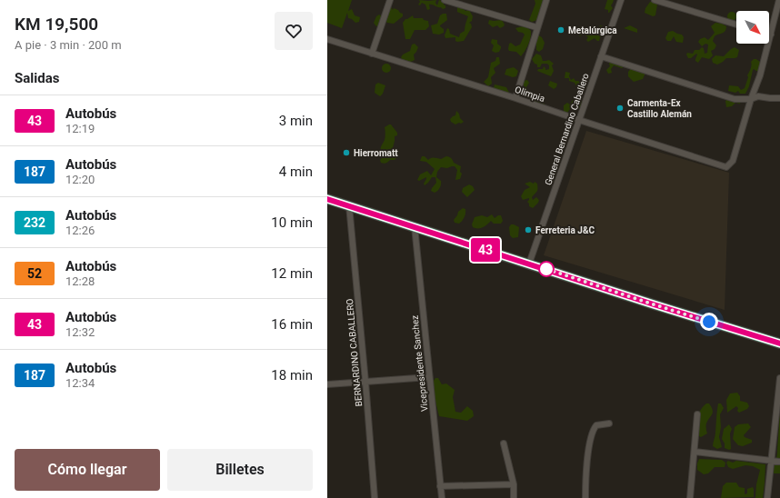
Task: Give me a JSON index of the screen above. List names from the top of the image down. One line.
{"streets":{"street":["Olimpia","General Bernardino Caballero","BERNARDINO CABALLERO","Vicepresidente Sanchez"]},"crossings":[["Olimpia","General Bernardino Caballero"]],"places":["Metalúrgica","Carmenta-Ex Castillo Alemán","Hierromatt","Ferreteria J&C"],"lines":["bus line 43"],"north":"bottom right","page":{"heading":[["KM 19,500","A pie · 3 min · 200 m"],"Salidas"],"on_map":"43","list":[{"mark":"43","name":"Autobús","note":"12:19","value":"3 min"},{"mark":"187","name":"Autobús","note":"12:20","value":"4 min"},{"mark":"232","name":"Autobús","note":"12:26","value":"10 min"},{"mark":"52","name":"Autobús","note":"12:28","value":"12 min"},{"mark":"43","name":"Autobús","note":"12:32","value":"16 min"},{"mark":"187","name":"Autobús","note":"12:34","value":"18 min"}],"buttons":["Cómo llegar","Billetes"]}}
